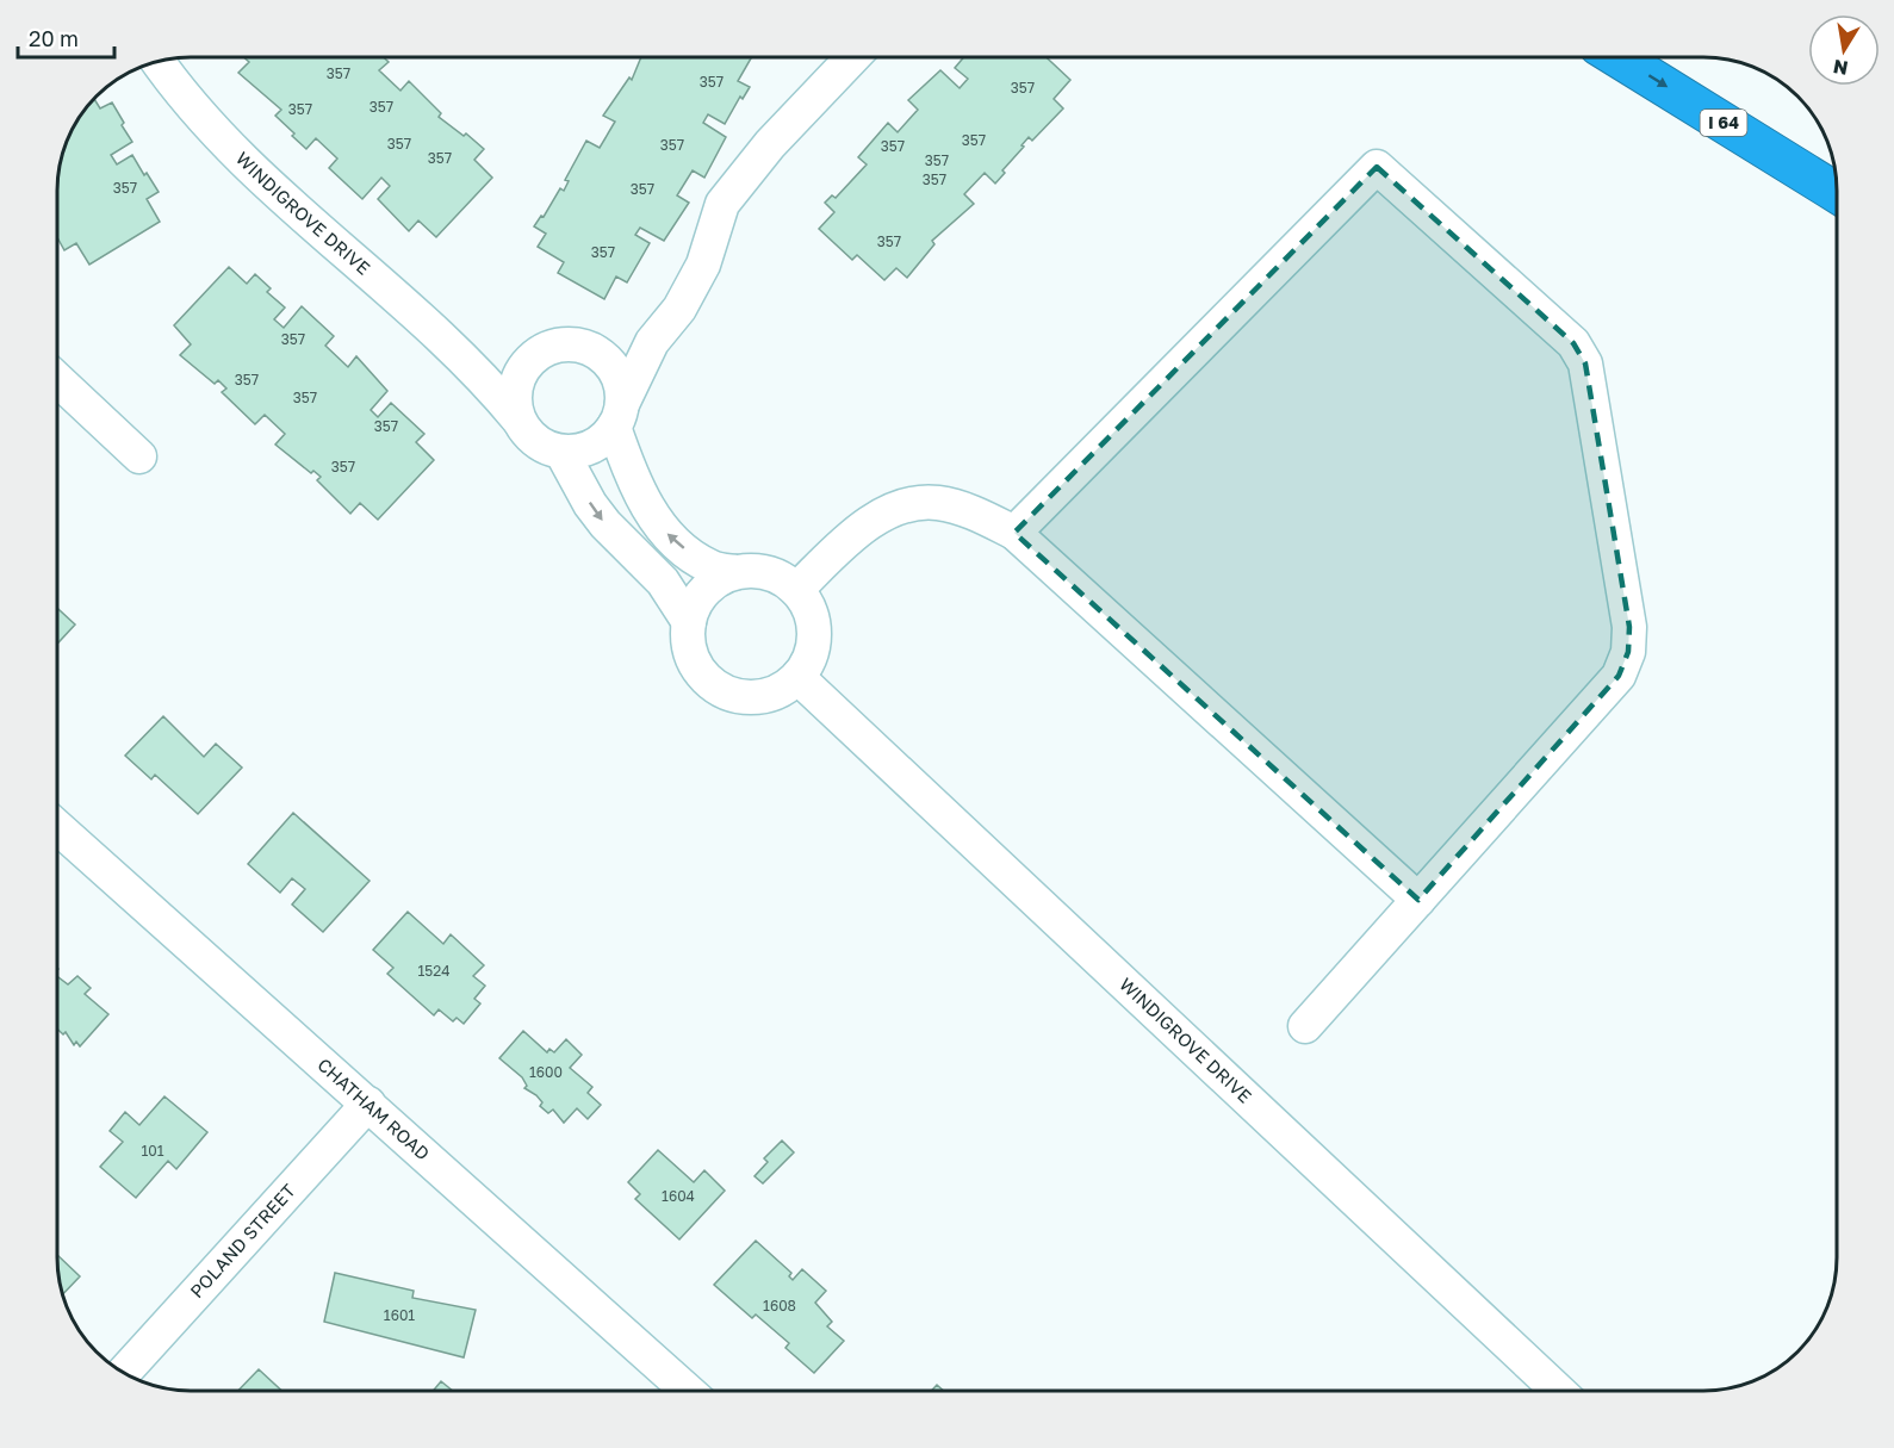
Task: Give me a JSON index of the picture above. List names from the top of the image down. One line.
{"streets":{"highway":["I 64"],"street":["WINDIGROVE DRIVE","CHATHAM ROAD","POLAND STREET"]},"crossings":[["CHATHAM ROAD","POLAND STREET"]],"house_numbers":["357","357","357","357","357","357","357","357","357","357","357","357","357","357","357","357","357","357","357","357","357","1524","1600","101","1604","1608","1601"],"scale_bar":"20 m","north":"bottom"}
